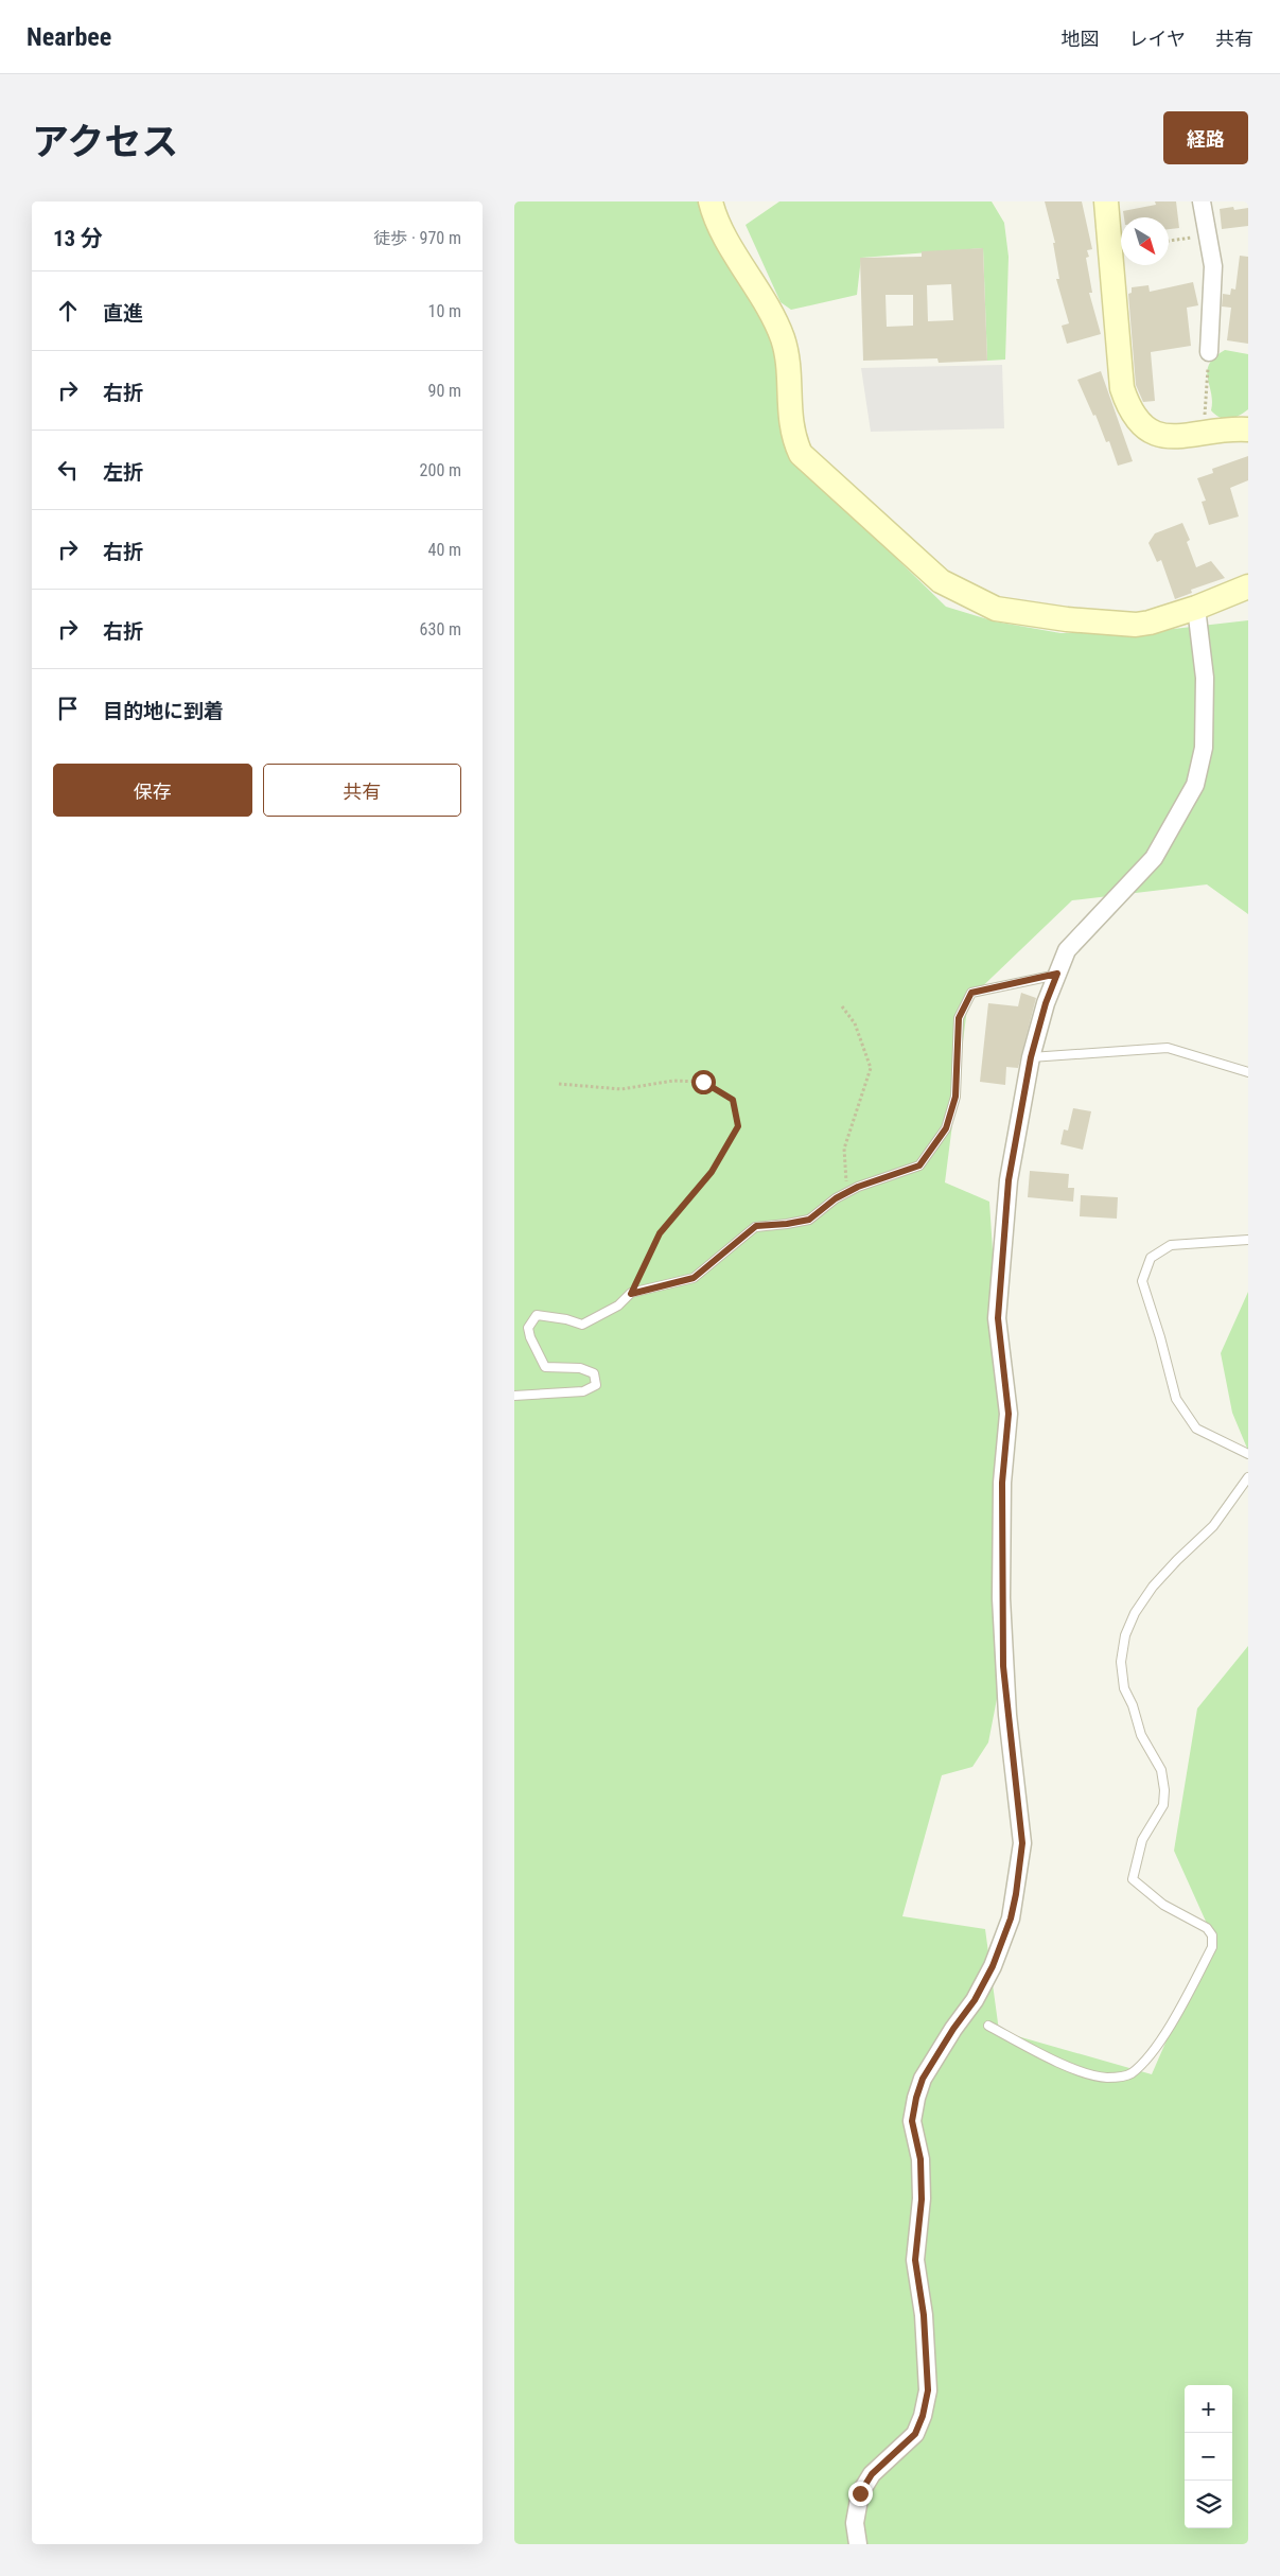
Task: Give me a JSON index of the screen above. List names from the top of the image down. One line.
{"north":"bottom right","page":{"header":"Nearbee","nav":["地図","レイヤ","共有"],"title":"アクセス","buttons":["経路",["保存","共有"]],"heading":["13 分","徒歩 · 970 m"],"list":[["直進","10 m"],["右折","90 m"],["左折","200 m"],["右折","40 m"],["右折","630 m"],"目的地に到着"],"map_buttons":["+","−"]}}
